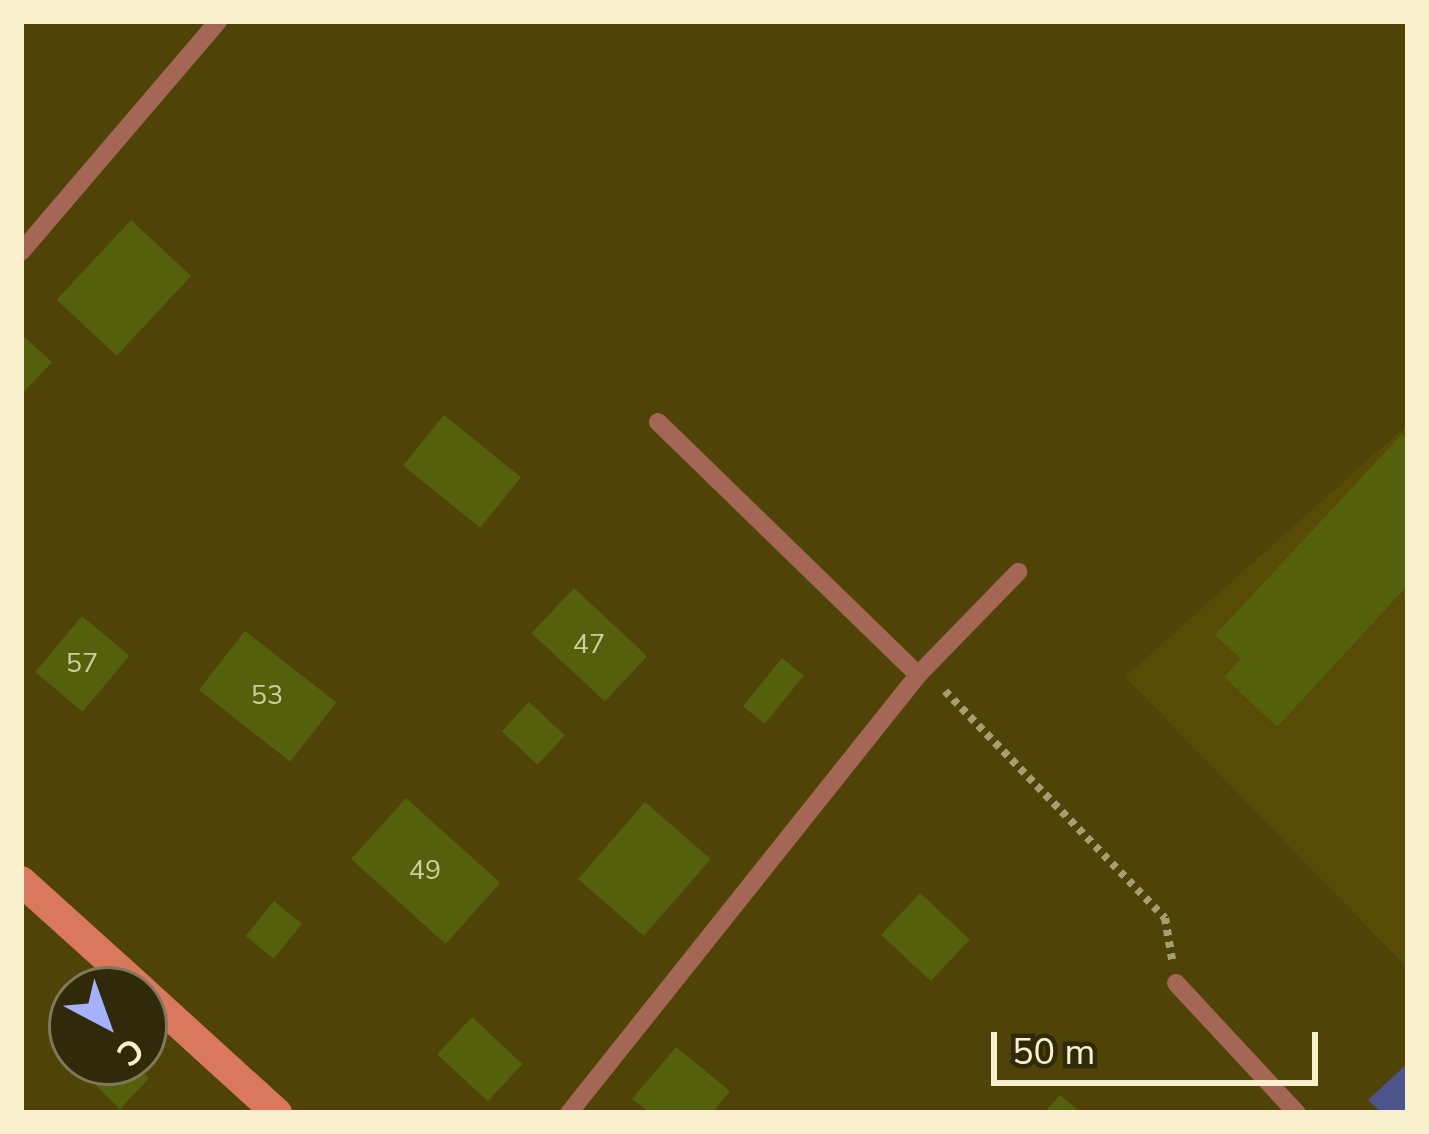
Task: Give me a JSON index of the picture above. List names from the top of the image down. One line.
{"house_numbers":["47","57","53","49"],"scale_bar":"50 m","north":"bottom right"}
